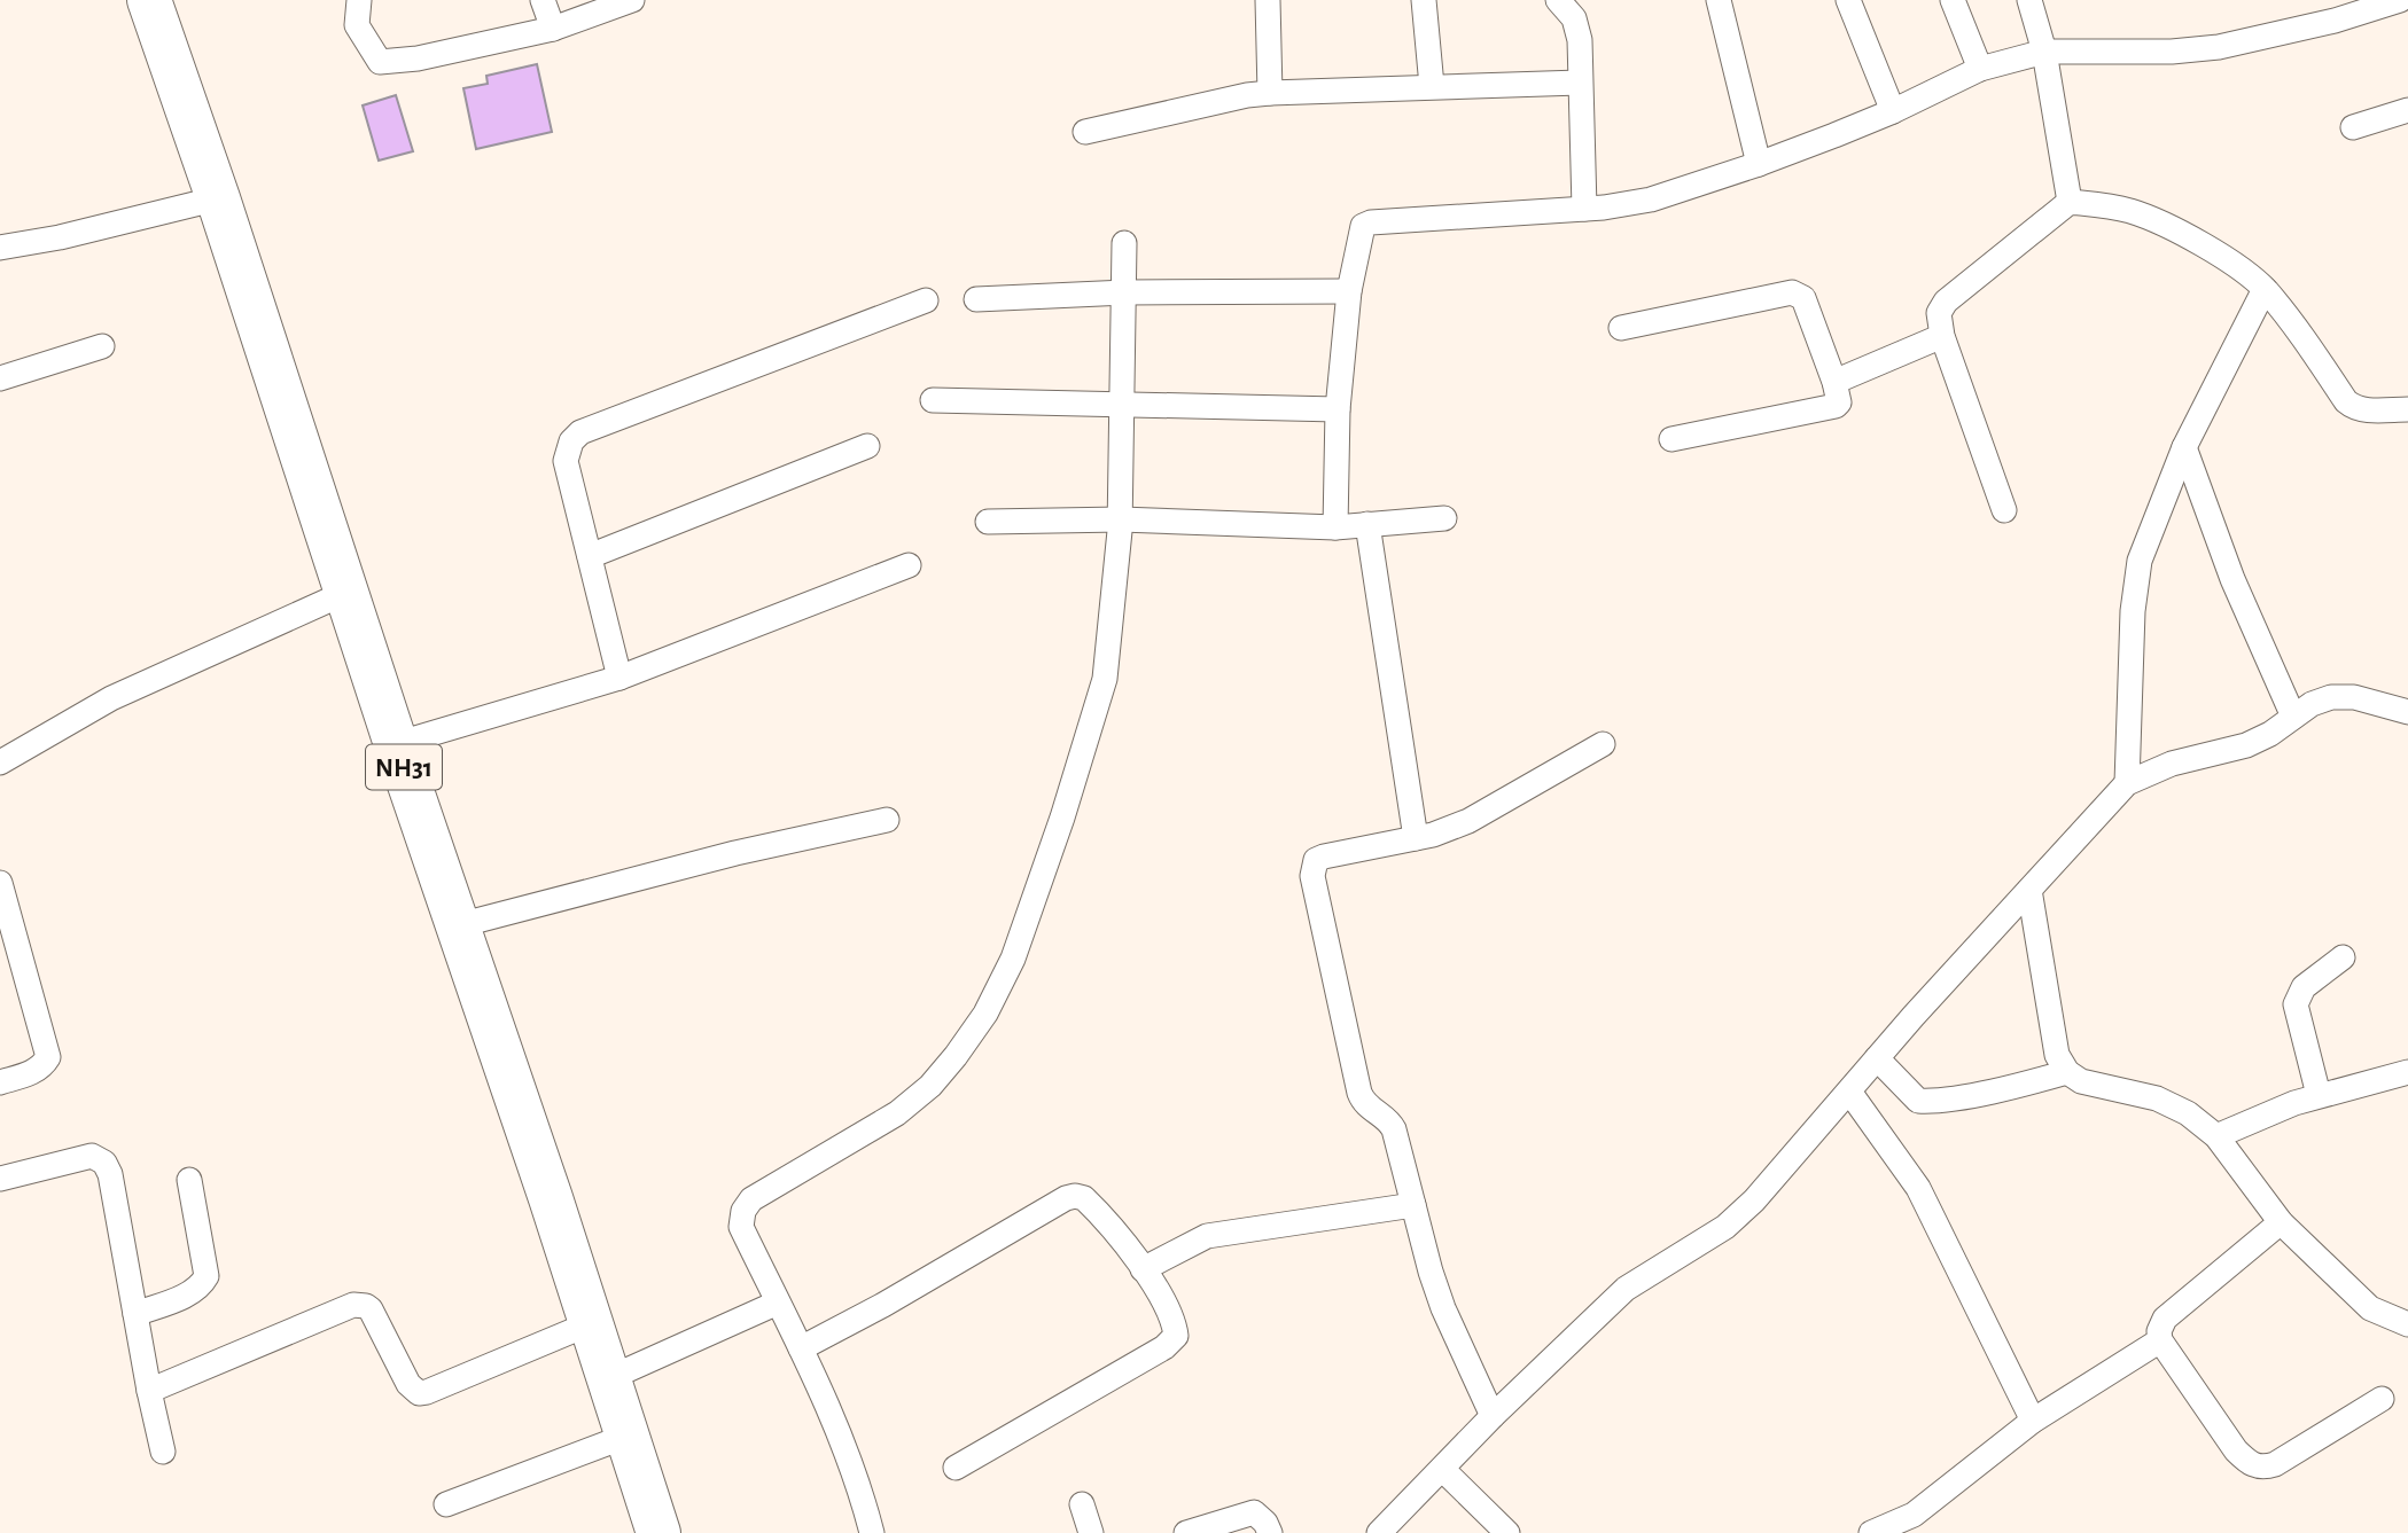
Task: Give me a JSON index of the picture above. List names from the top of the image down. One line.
{"streets":{"highway":["NH31"]}}
